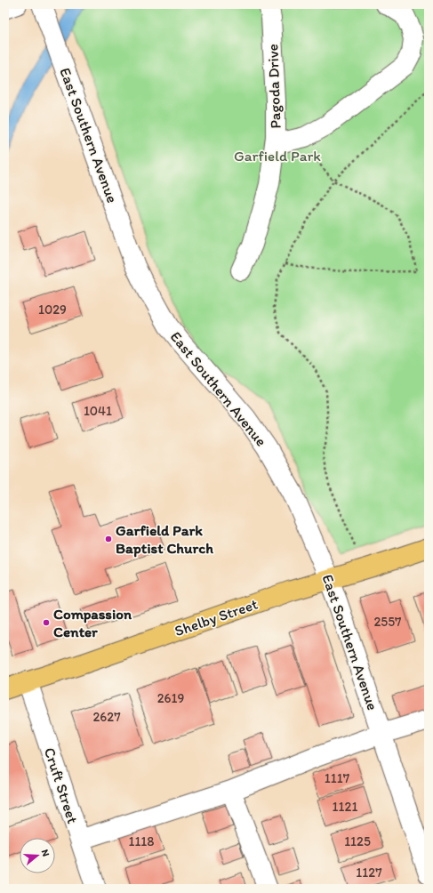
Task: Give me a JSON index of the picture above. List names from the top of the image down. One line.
{"streets":{"main road":["Shelby Street"],"street":["Pagoda Drive","East Southern Avenue","Cruft Street"]},"crossings":[["East Southern Avenue","Shelby Street"],["Shelby Street","Cruft Street"]],"parks":["Garfield Park"],"places":["Garfield Park Baptist Church","Compassion Center"],"house_numbers":["1029","1041","2557","2619","2627","1117","1121","1118","1125","1127"],"north":"right"}
